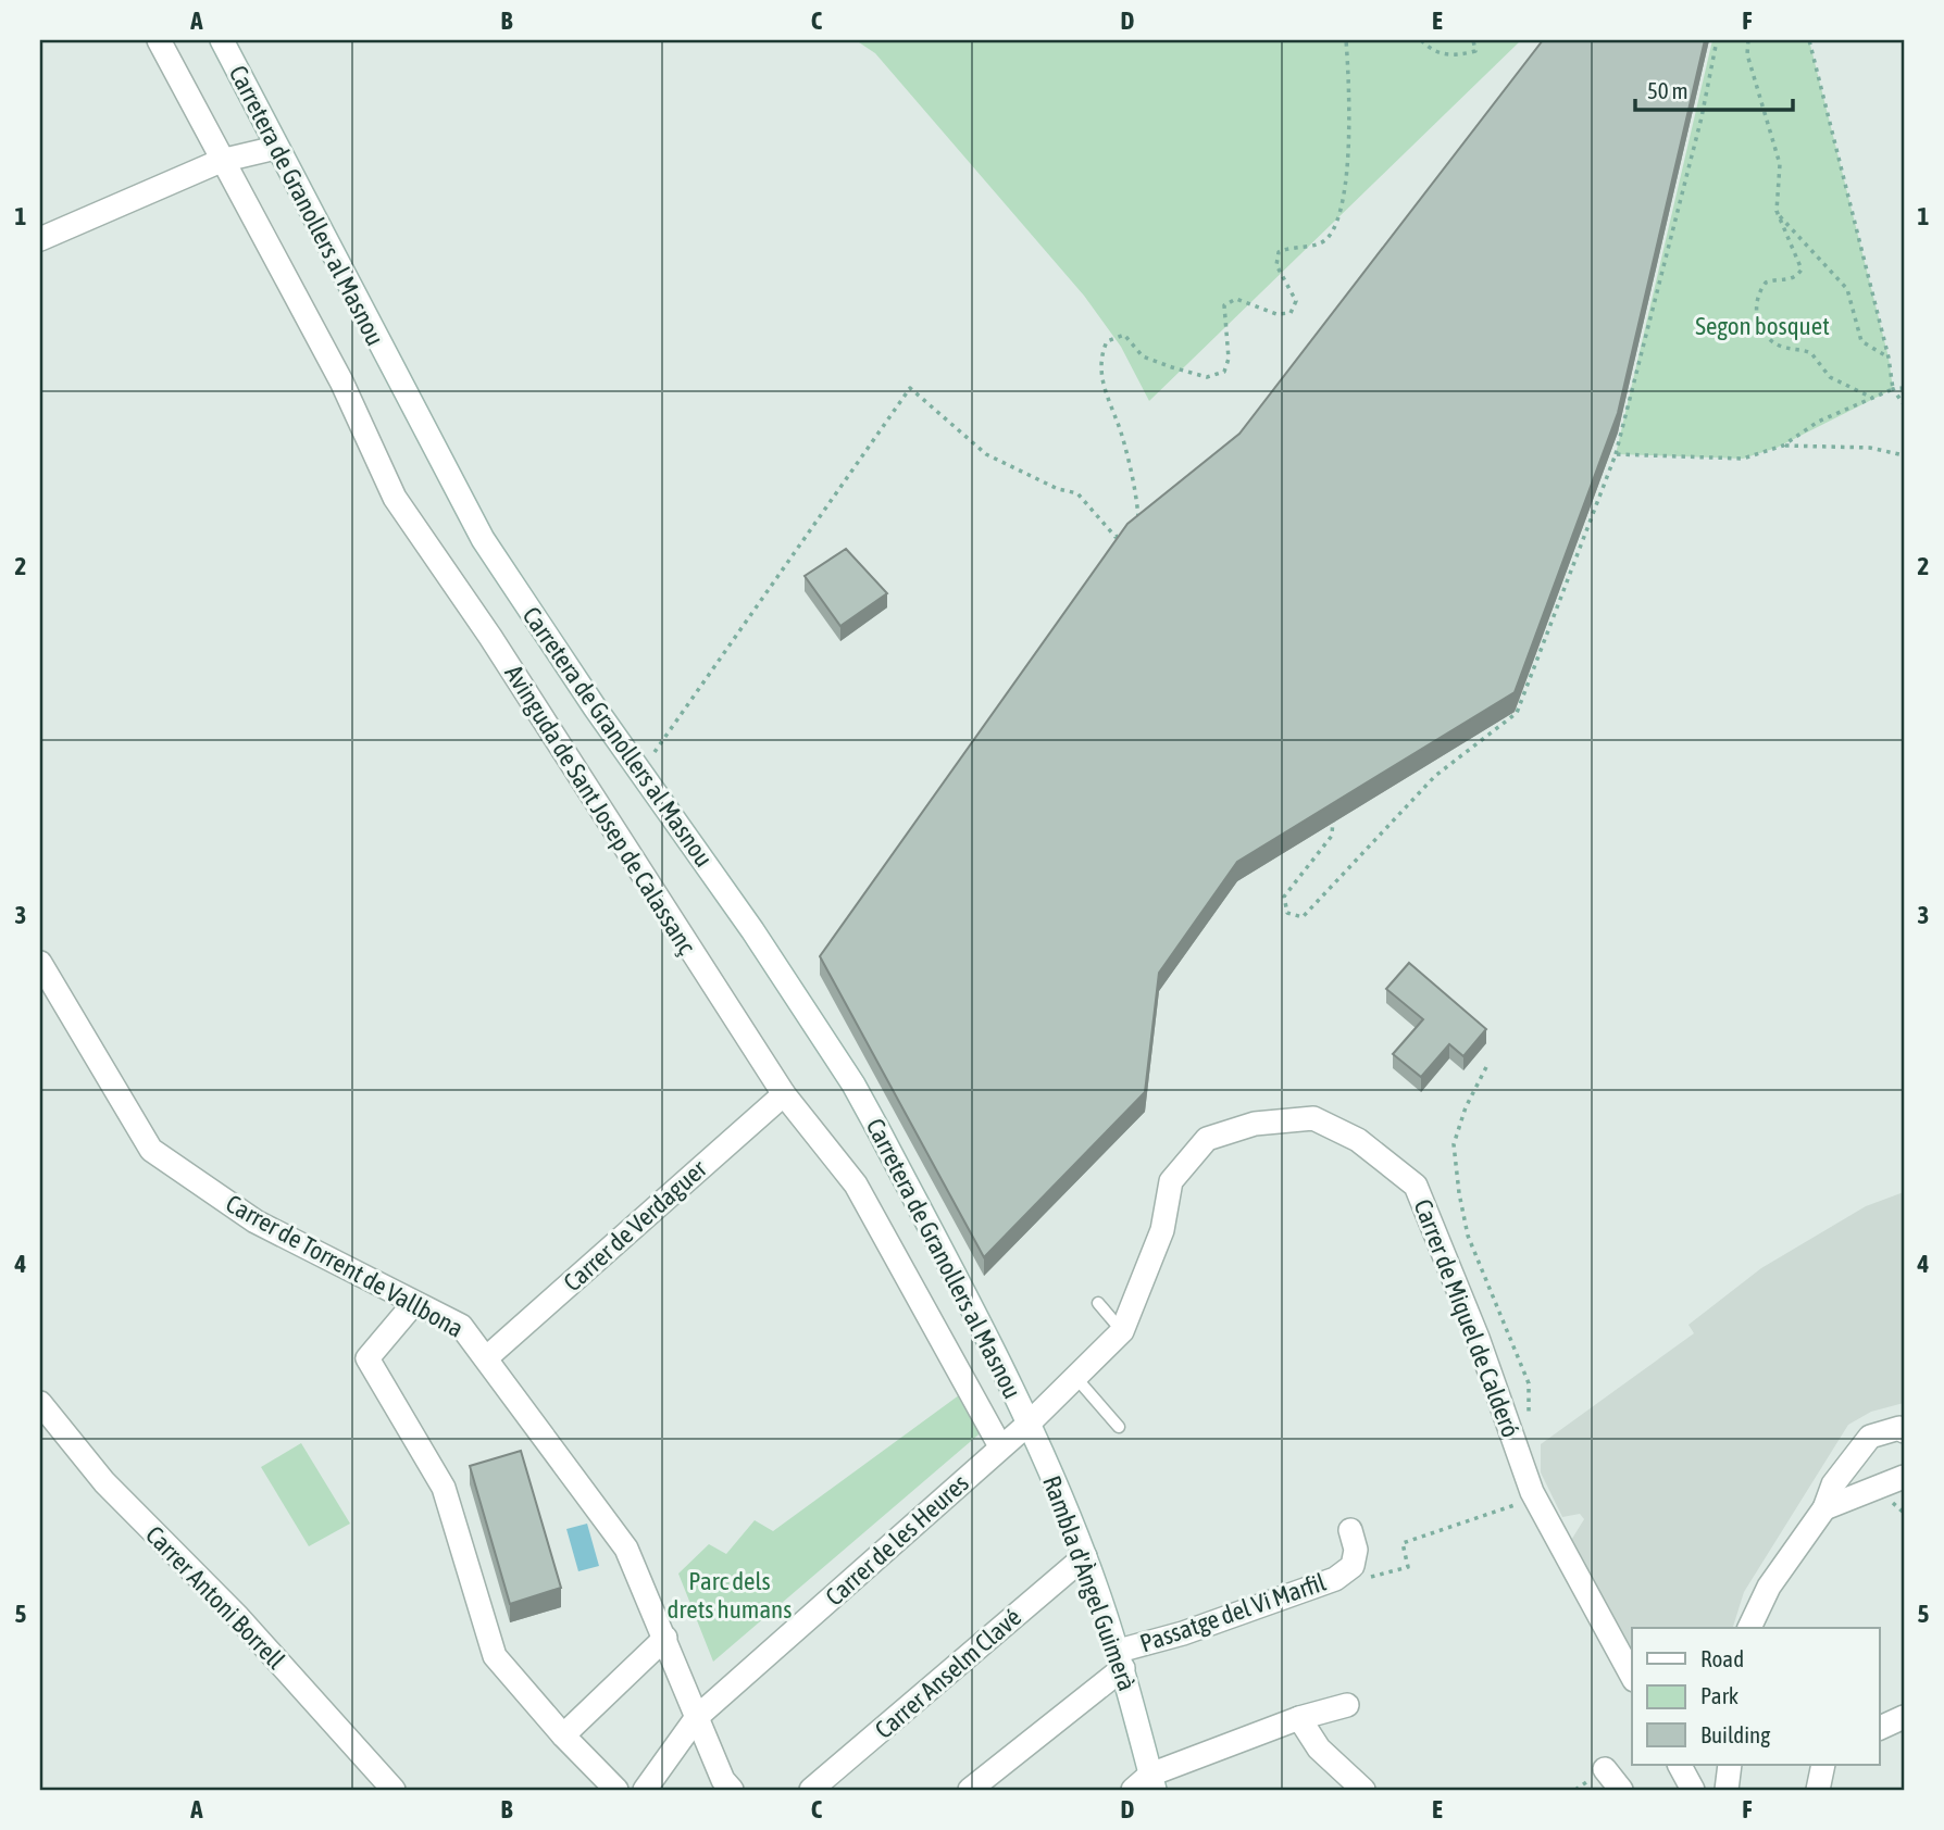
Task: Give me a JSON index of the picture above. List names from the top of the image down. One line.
{"streets":{"street":["Carretera de Granollers al Masnou","Avinguda de Sant Josep de Calassanç","Carrer de Verdaguer","Carrer de Torrent de Vallbona","Carrer de Miquel de Calderó","Carrer de les Heures","Rambla d'Àngel Guimerà","Carrer Antoni Borrell","Passatge del Vi Marfil","Carrer Anselm Clavé"]},"crossings":[["Carretera de Granollers al Masnou","Carrer de Miquel de Calderó"],["Carretera de Granollers al Masnou","Carrer de les Heures"],["Carretera de Granollers al Masnou","Rambla d'Àngel Guimerà"],["Avinguda de Sant Josep de Calassanç","Carrer de Verdaguer"],["Avinguda de Sant Josep de Calassanç","Carrer de les Heures"],["Carrer de Verdaguer","Carrer de Torrent de Vallbona"],["Carrer de Torrent de Vallbona","Carrer de les Heures"],["Carrer de Miquel de Calderó","Carrer de les Heures"],["Carrer de Miquel de Calderó","Rambla d'Àngel Guimerà"],["Carrer de les Heures","Rambla d'Àngel Guimerà"],["Rambla d'Àngel Guimerà","Passatge del Vi Marfil"],["Rambla d'Àngel Guimerà","Carrer Anselm Clavé"]],"parks":["Segon bosquet","Parc dels drets humans"],"legend":["Road","Park","Building"],"scale_bar":"50 m","grid":{"columns":["A","B","C","D","E","F"],"rows":["1","2","3","4","5"]}}
